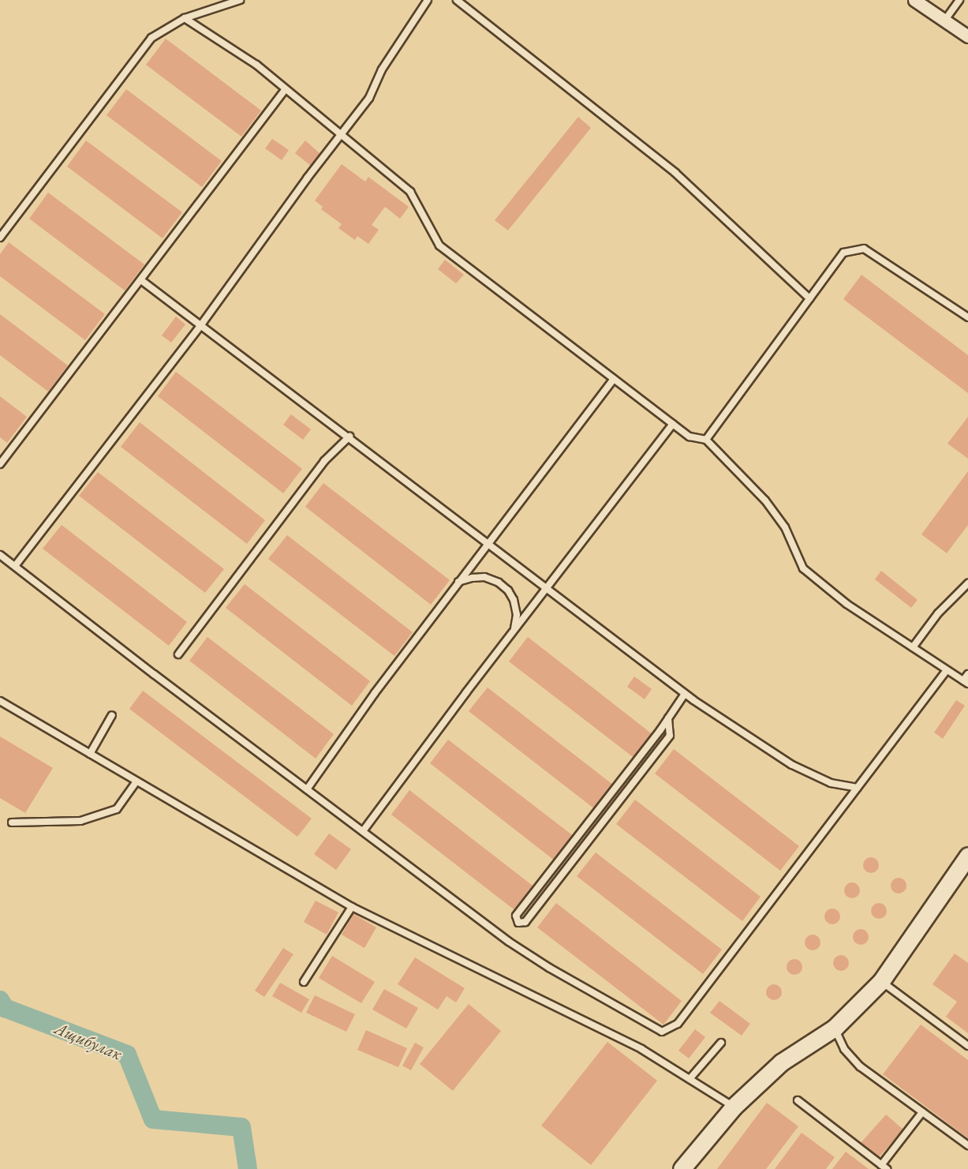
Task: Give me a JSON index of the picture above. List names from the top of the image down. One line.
{"water":["Ащибулак"]}
